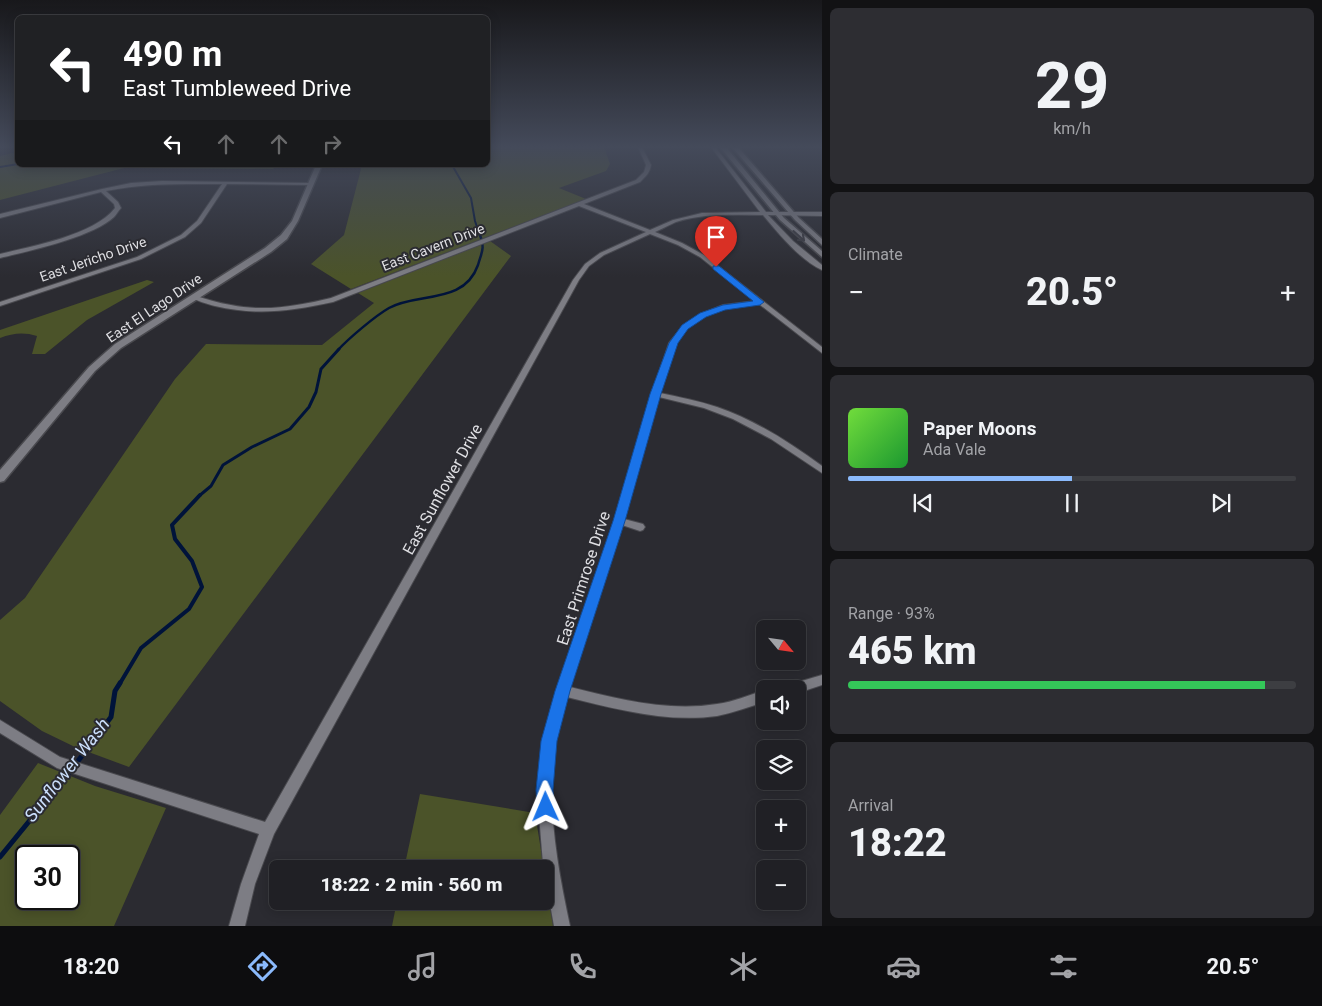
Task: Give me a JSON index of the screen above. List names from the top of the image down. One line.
{"streets":{"street":["East Cavern Drive","East Jericho Drive","East El Lago Drive","East Sunflower Drive","East Primrose Drive"]},"crossings":[["East Cavern Drive","East El Lago Drive"]],"water":["Sunflower Wash"],"north":"bottom right","page":{"tile":[["29","km/h"],"Climate",["Range · 93%","465 km"],["Arrival","18:22"]],"turn":["490 m","East Tumbleweed Drive"],"heat":["−","20.5°","+"],"song":["Paper Moons","Ada Vale"],"map_buttons":["+","−"],"limit":"30","trip":"18:22 · 2 min · 560 m","tabs":["18:20","20.5°"]}}
